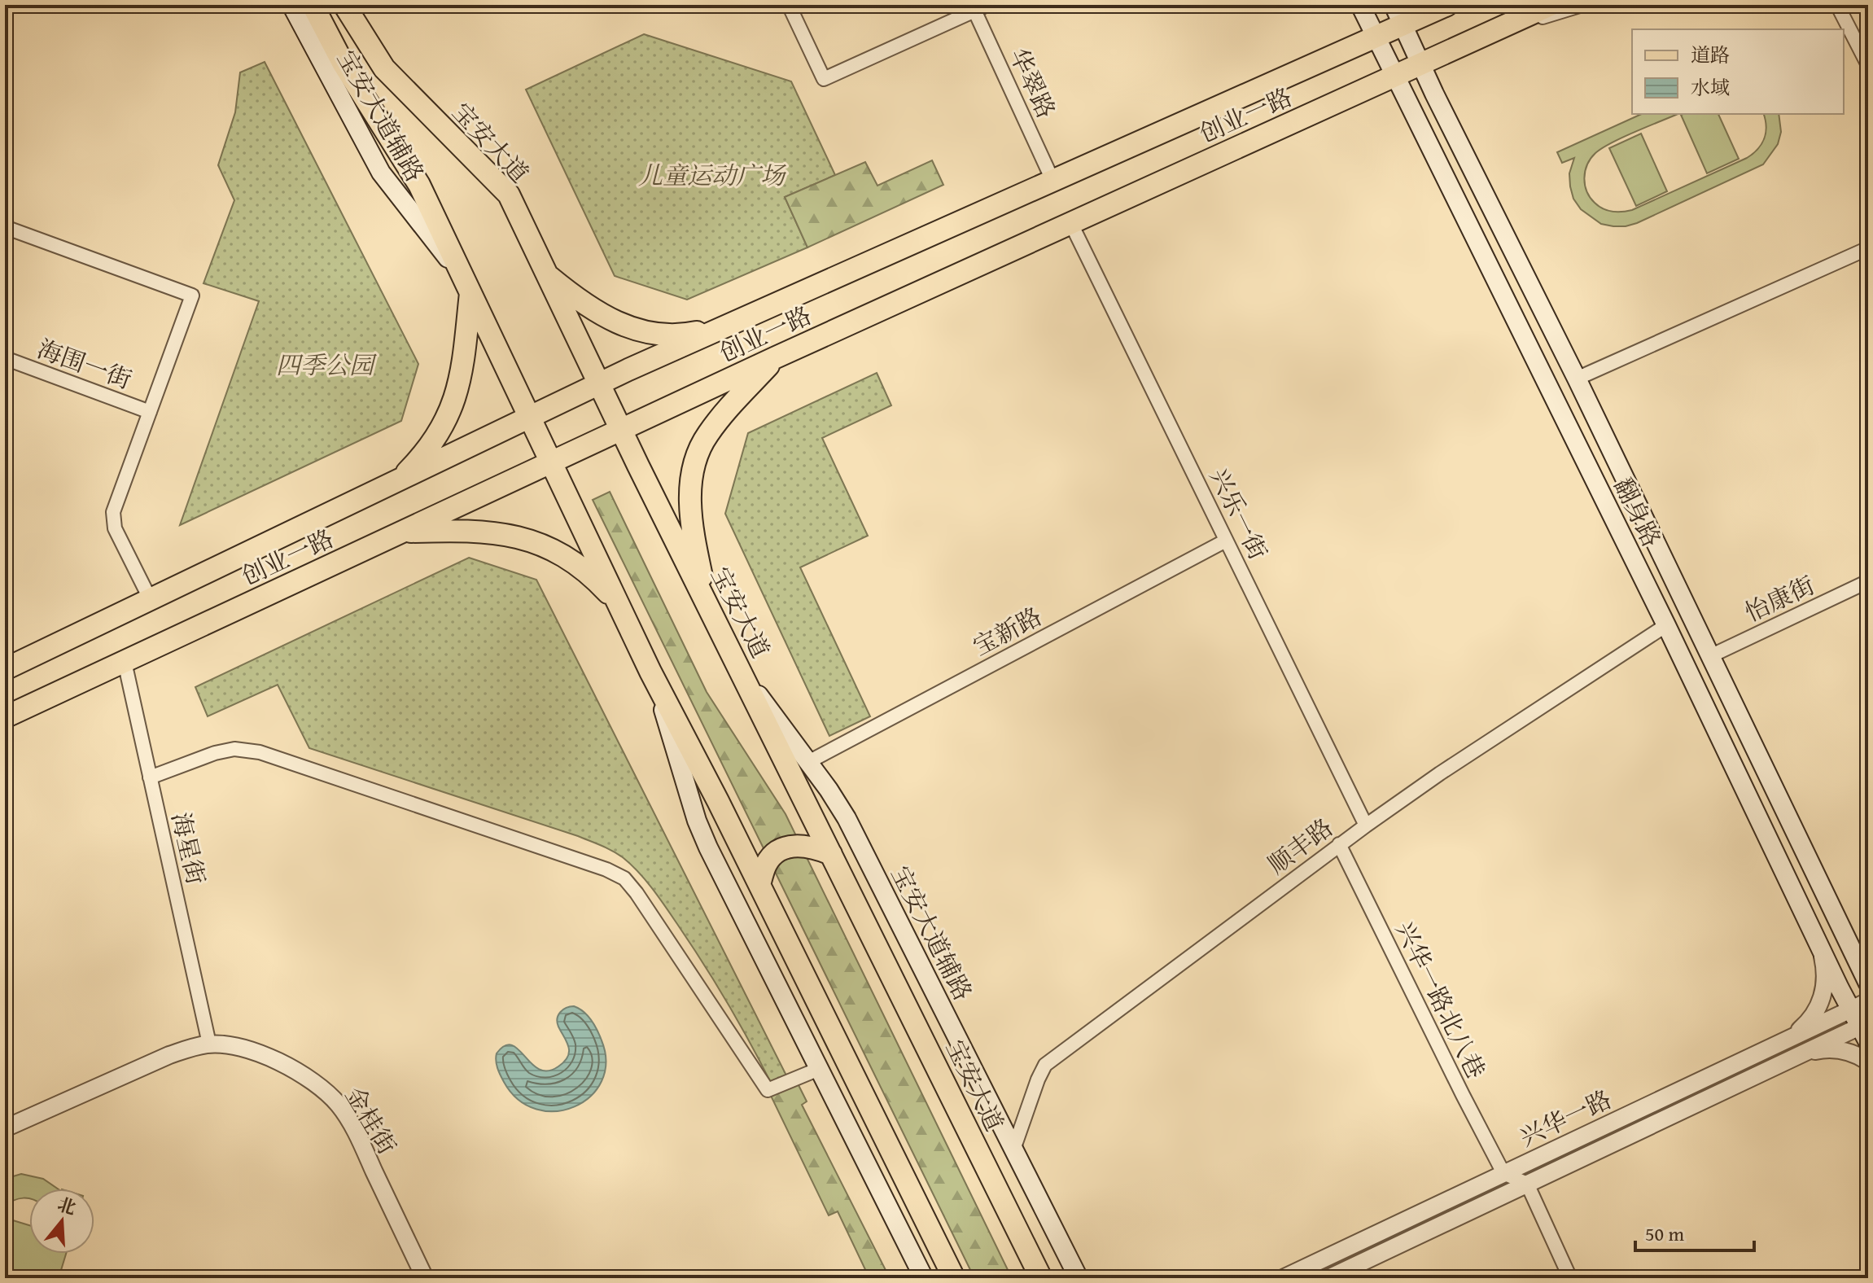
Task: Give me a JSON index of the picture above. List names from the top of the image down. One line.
{"streets":{"main road":["创业一路","宝安大道辅路","宝安大道","翻身路"],"street":["华翠路","海围一街","兴乐一街","怡康街","宝新路","顺丰路","海星街","兴华一路北八巷","兴华一路","金桂街"]},"crossings":[["华翠路","创业一路"],["创业一路","宝安大道"],["创业一路","翻身路"],["创业一路","兴乐一街"],["创业一路","海星街"],["宝安大道辅路","宝安大道"],["宝安大道辅路","宝新路"],["宝安大道辅路","顺丰路"],["翻身路","怡康街"],["翻身路","顺丰路"],["翻身路","兴华一路"],["兴乐一街","宝新路"],["兴乐一街","顺丰路"],["顺丰路","兴华一路北八巷"],["海星街","金桂街"],["兴华一路北八巷","兴华一路"]],"parks":["儿童运动广场","四季公园"],"legend":["道路","水域"],"scale_bar":"50 m","north":"top"}
